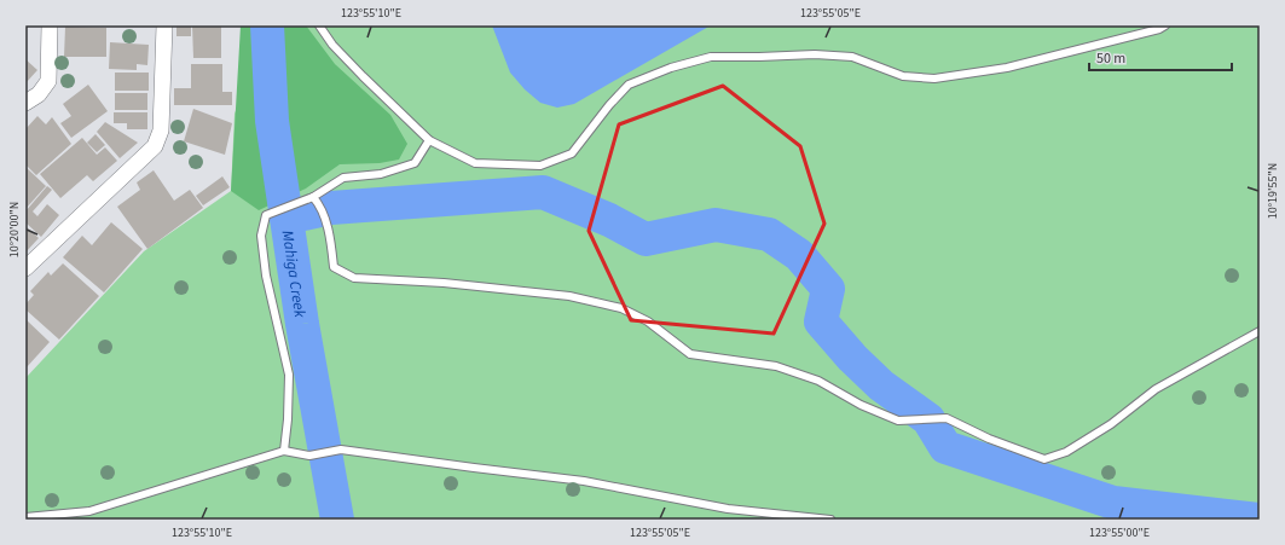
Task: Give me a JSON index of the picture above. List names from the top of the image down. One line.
{"water":["Mahiga Creek"],"scale_bar":"50 m","coordinates":["123°55'10\"E","123°55'05\"E","10°19'55\"N","10°20'00\"N","123°55'00\"E"]}
